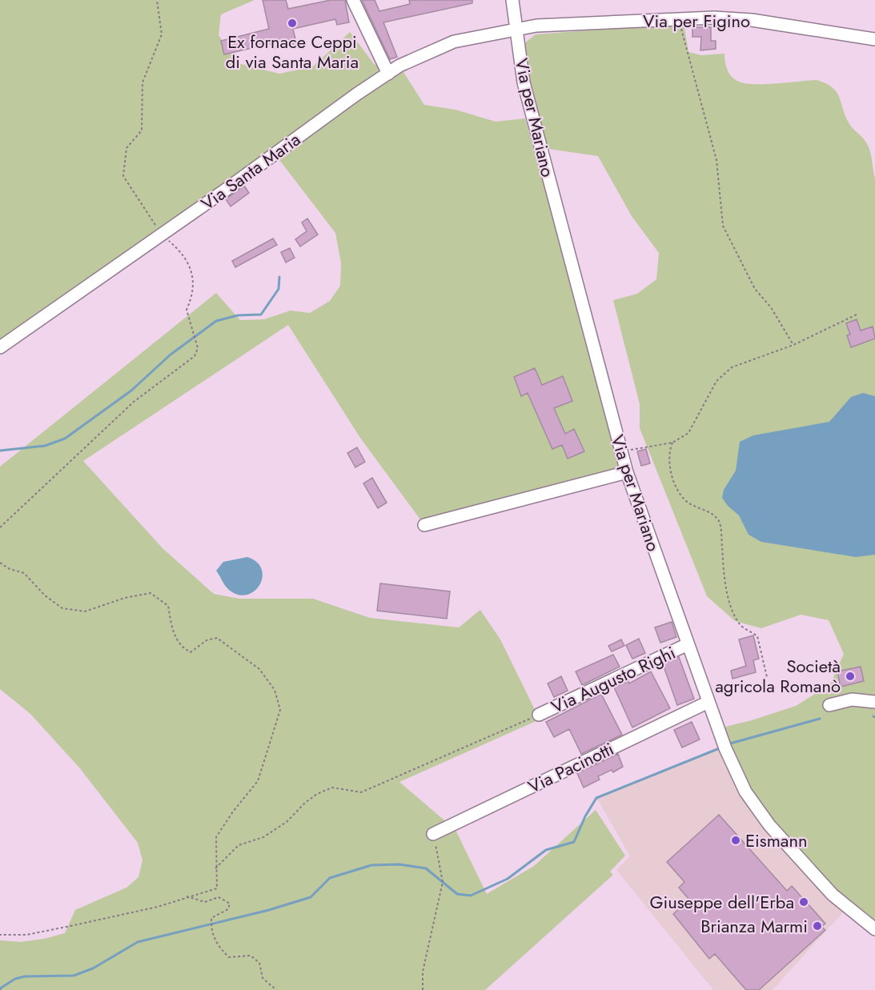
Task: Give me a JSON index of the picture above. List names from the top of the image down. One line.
{"streets":{"street":["Via per Figino","Via per Mariano","Via Santa Maria","Via Augusto Righi","Via Pacinotti"]},"crossings":[["Via per Figino","Via per Mariano"],["Via per Figino","Via Santa Maria"],["Via per Mariano","Via Santa Maria"],["Via per Mariano","Via Augusto Righi"],["Via per Mariano","Via Pacinotti"]],"places":["Ex fornace Ceppi di via Santa Maria","Società agricola Romanò","Eismann","Giuseppe dell'Erba","Brianza Marmi"]}
